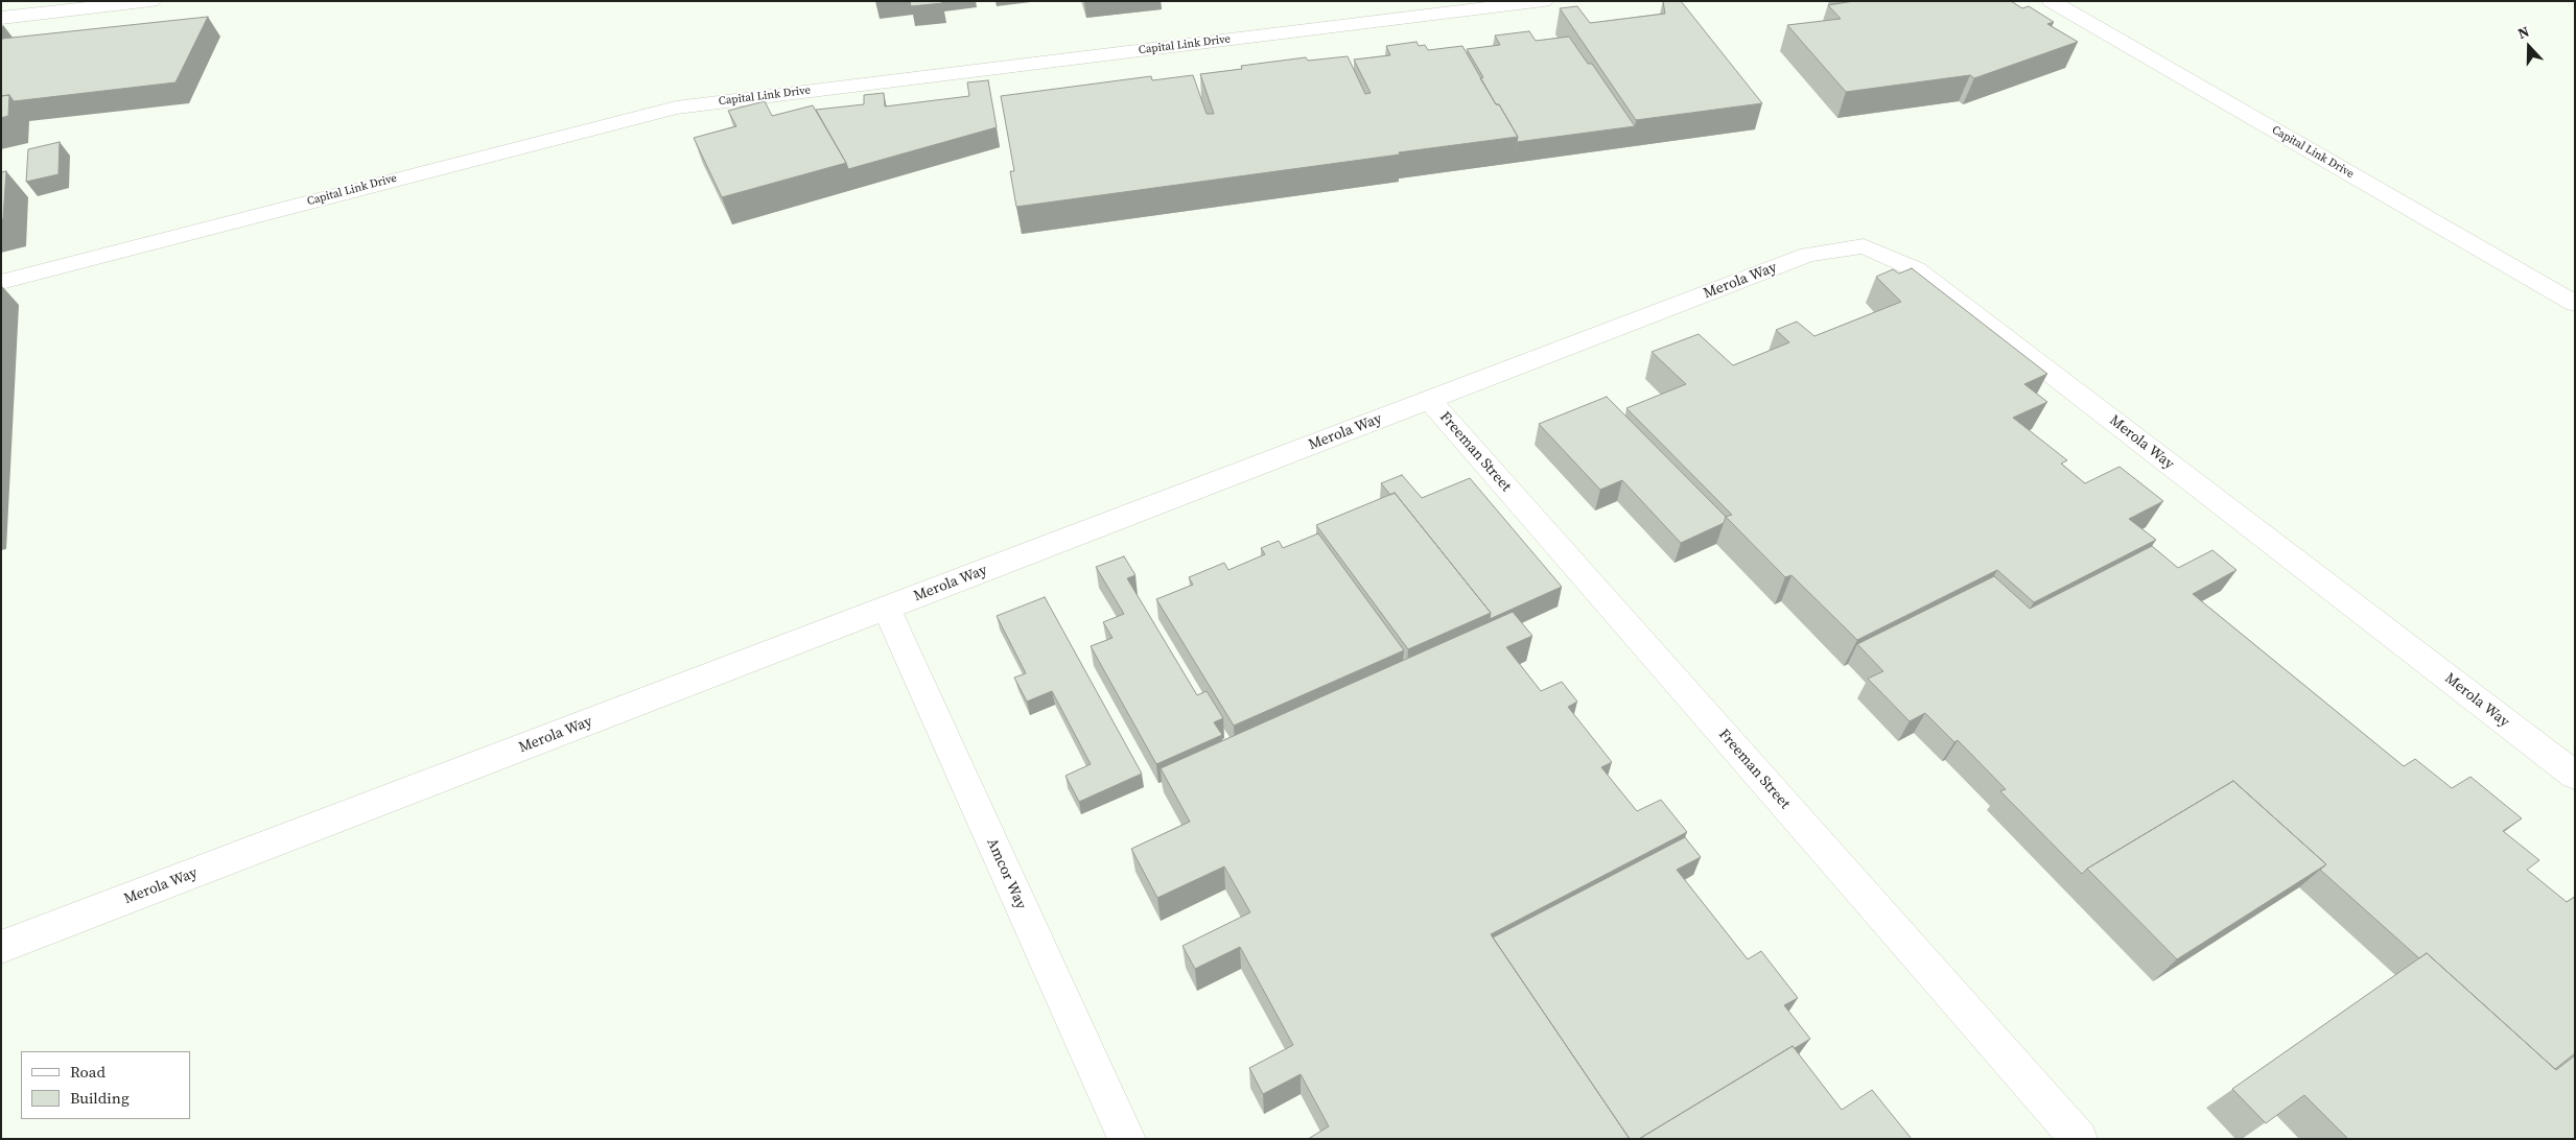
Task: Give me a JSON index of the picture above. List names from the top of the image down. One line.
{"streets":{"street":["Capital Link Drive","Merola Way","Freeman Street","Amcor Way"]},"crossings":[["Merola Way","Freeman Street"],["Merola Way","Amcor Way"]],"legend":["Road","Building"],"north":"top"}
